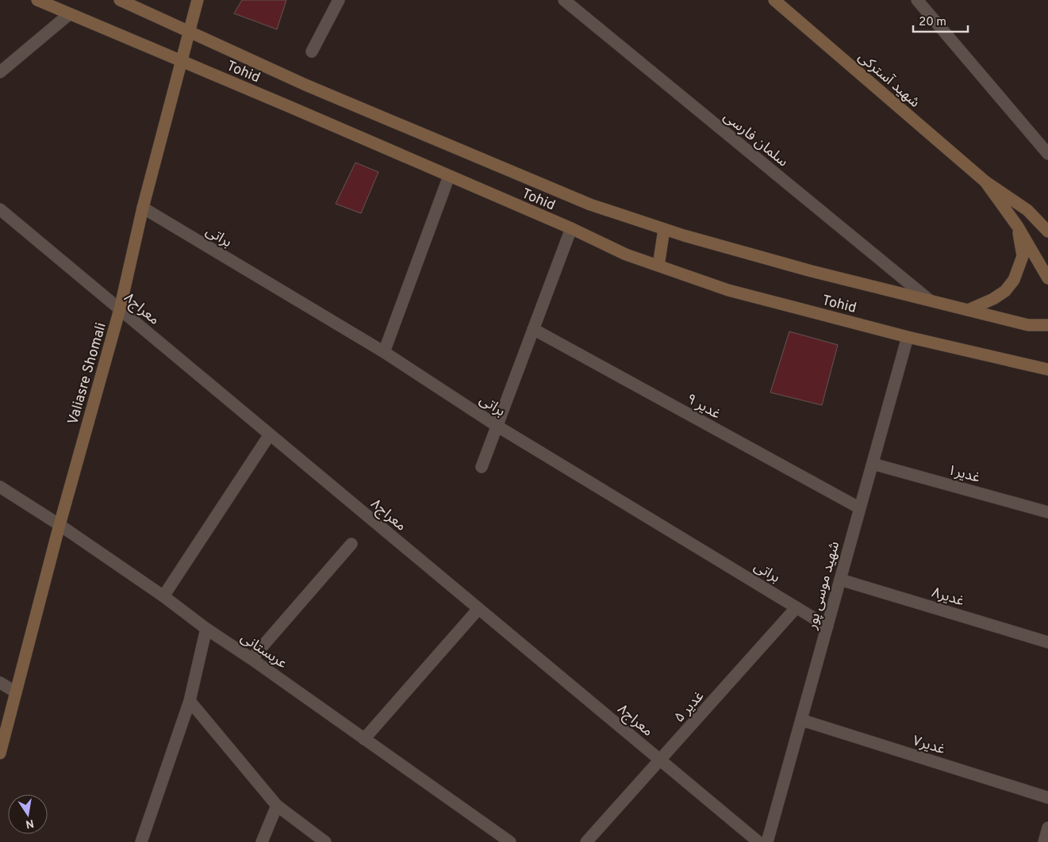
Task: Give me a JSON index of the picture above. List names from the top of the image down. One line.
{"streets":{"main road":["Tohid","شهید آسترکی","Valiasre Shomali"],"street":["سلمان فارسی","براتی","معراج۸","غدیر ۹","غدیر۱","شهید موسی پور","غدیر۸","عربستانی","غدیر ۵","غدیر۷"]},"crossings":[["Tohid","سلمان فارسی"],["Tohid","Valiasre Shomali"],["Tohid","شهید موسی پور"],["براتی","Valiasre Shomali"],["براتی","شهید موسی پور"],["براتی","غدیر ۵"],["معراج۸","Valiasre Shomali"],["معراج۸","غدیر ۵"],["Valiasre Shomali","عربستانی"],["غدیر ۹","شهید موسی پور"],["غدیر۱","شهید موسی پور"],["شهید موسی پور","غدیر۸"],["شهید موسی پور","غدیر۷"]],"scale_bar":"20 m","north":"bottom"}
